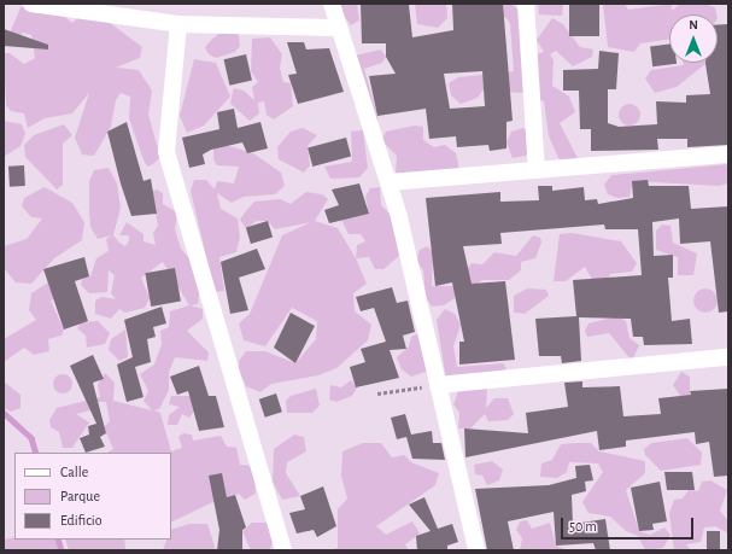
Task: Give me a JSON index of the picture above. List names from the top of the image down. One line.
{"legend":["Calle","Parque","Edificio"],"scale_bar":"50 m","north":"top"}
